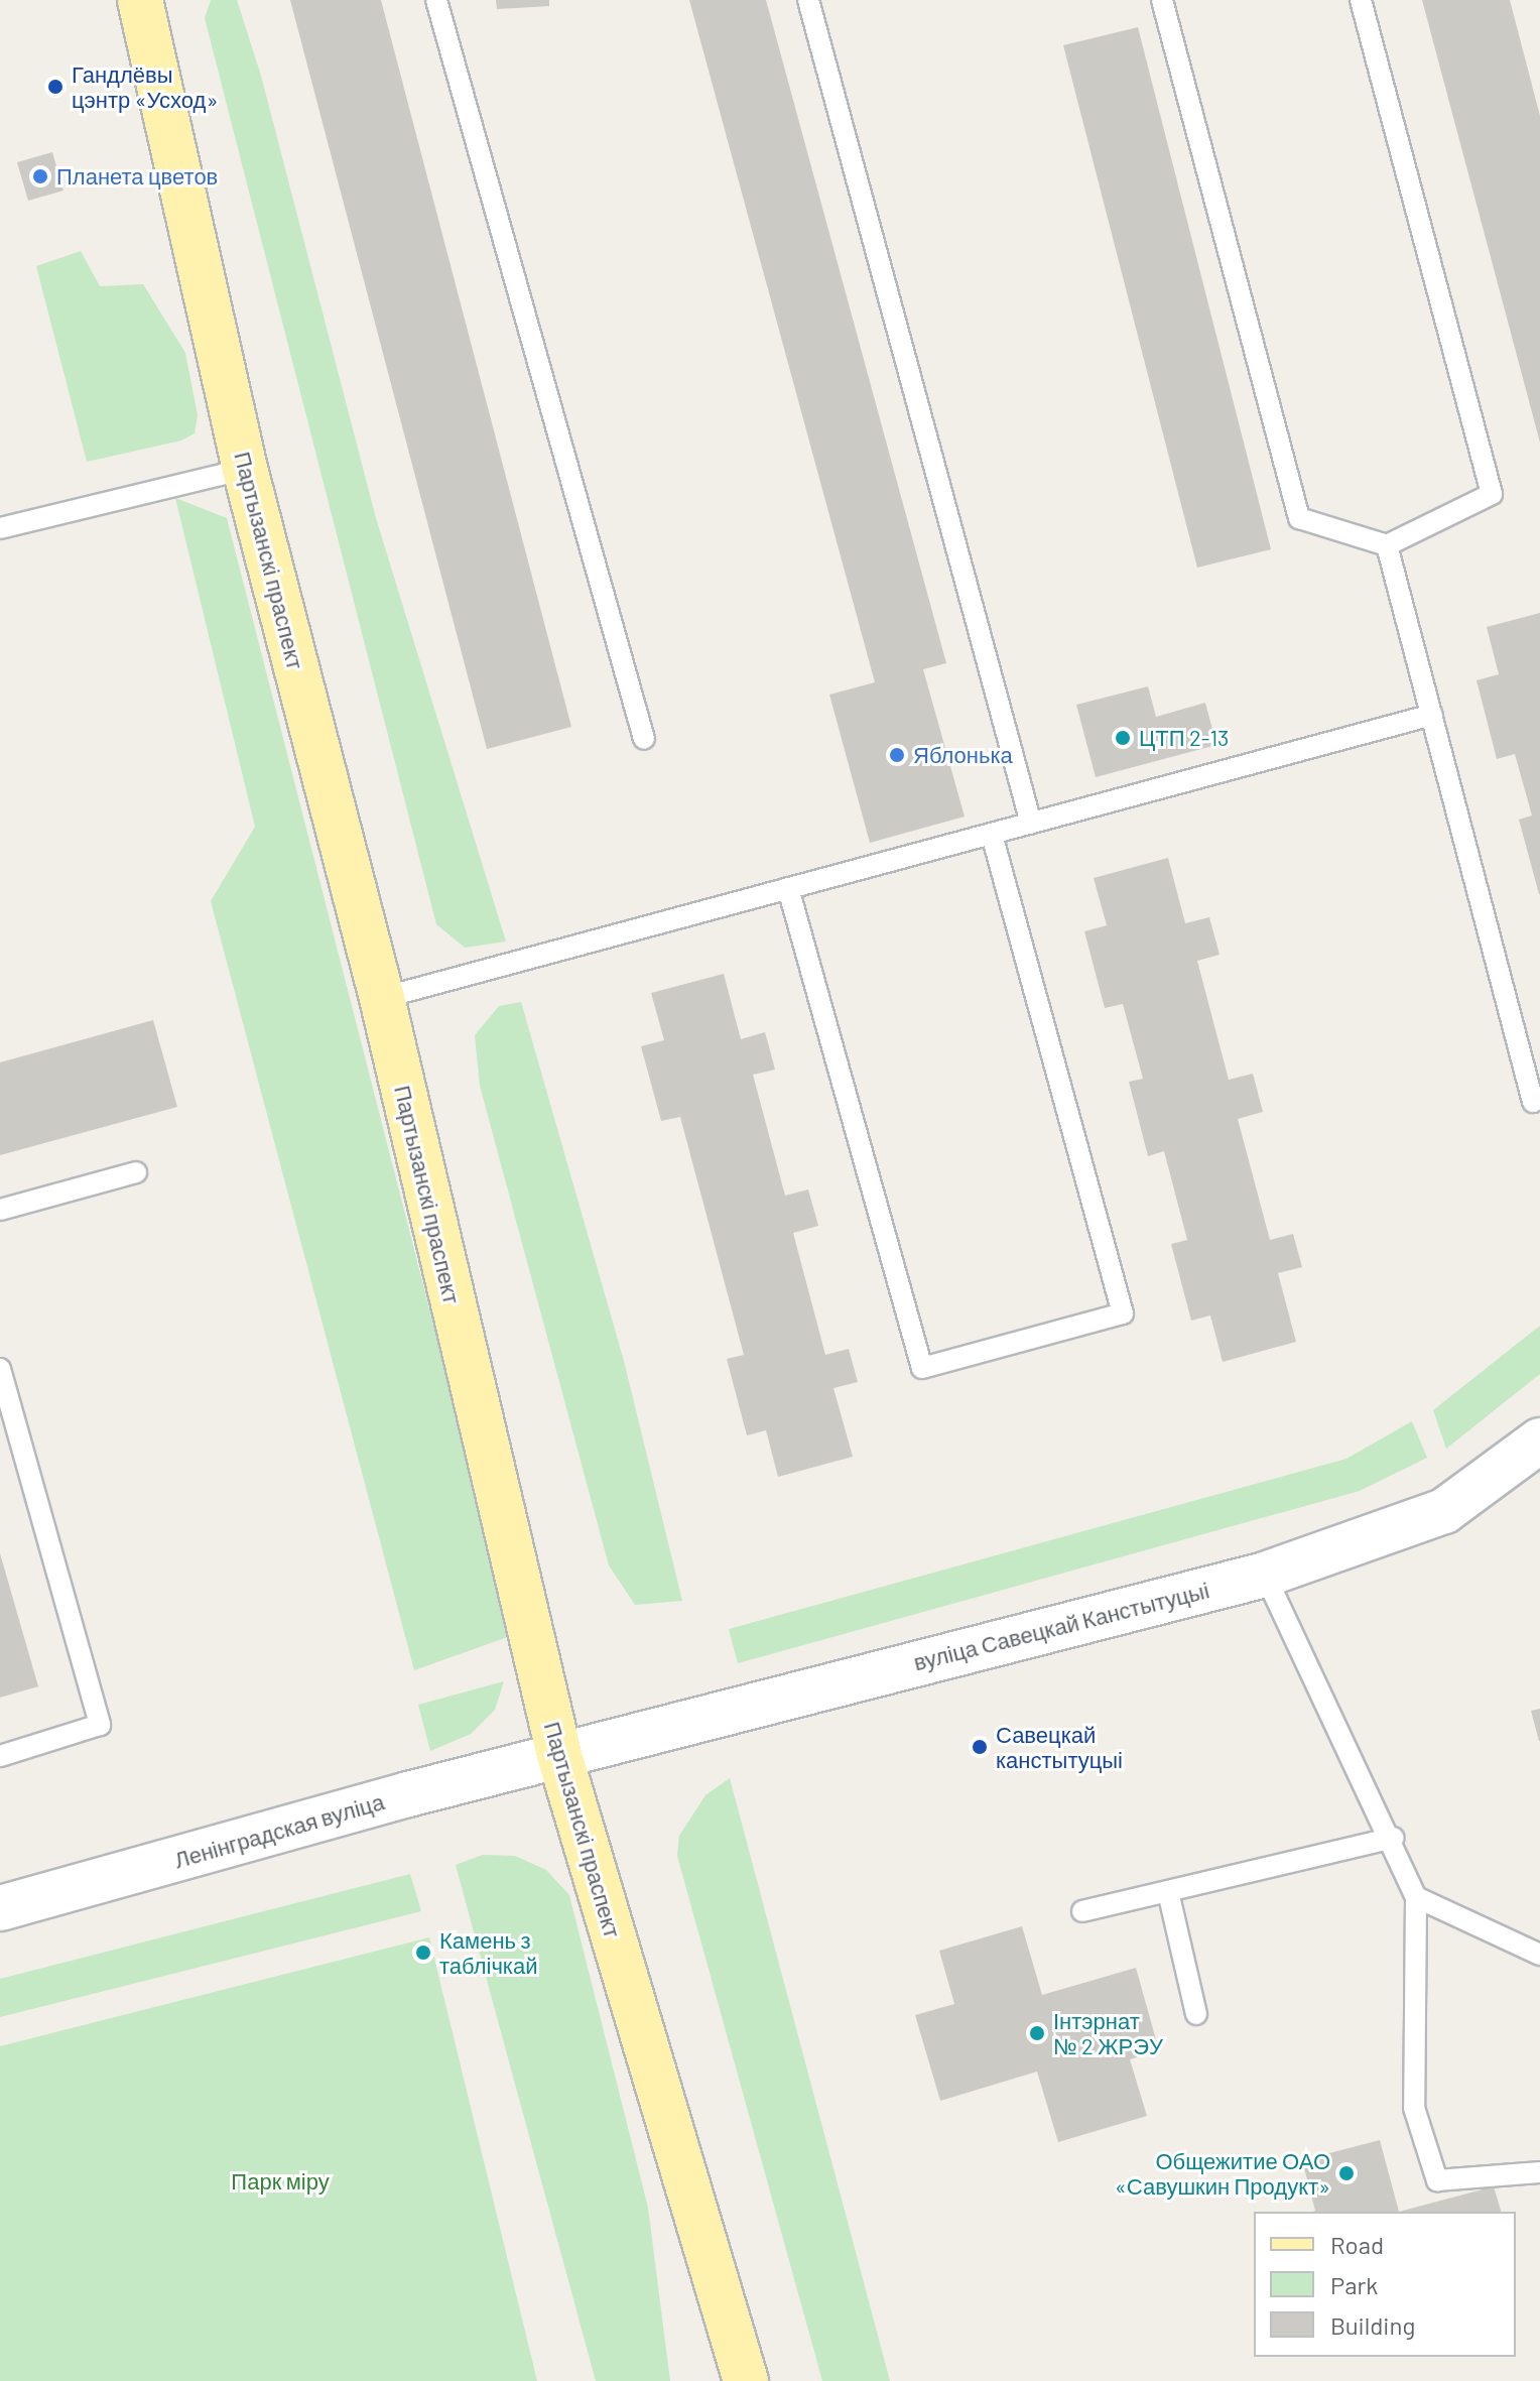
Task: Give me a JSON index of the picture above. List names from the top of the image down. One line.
{"streets":{"main road":["Партызанскі праспект","вуліца Савецкай Канстытуцыі","Ленінградская вуліца"]},"crossings":[["Партызанскі праспект","вуліца Савецкай Канстытуцыі"],["Партызанскі праспект","Ленінградская вуліца"],["вуліца Савецкай Канстытуцыі","Ленінградская вуліца"]],"parks":["Парк міру"],"places":["Гандлёвы цэнтр «Усход»","Планета цветов","ЦТП 2-13","Яблонька","Савецкай канстытуцыі","Камень з таблічкай","Інтэрнат № 2 ЖРЭУ","Общежитие ОАО «Савушкин Продукт»"],"legend":["Road","Park","Building"]}
